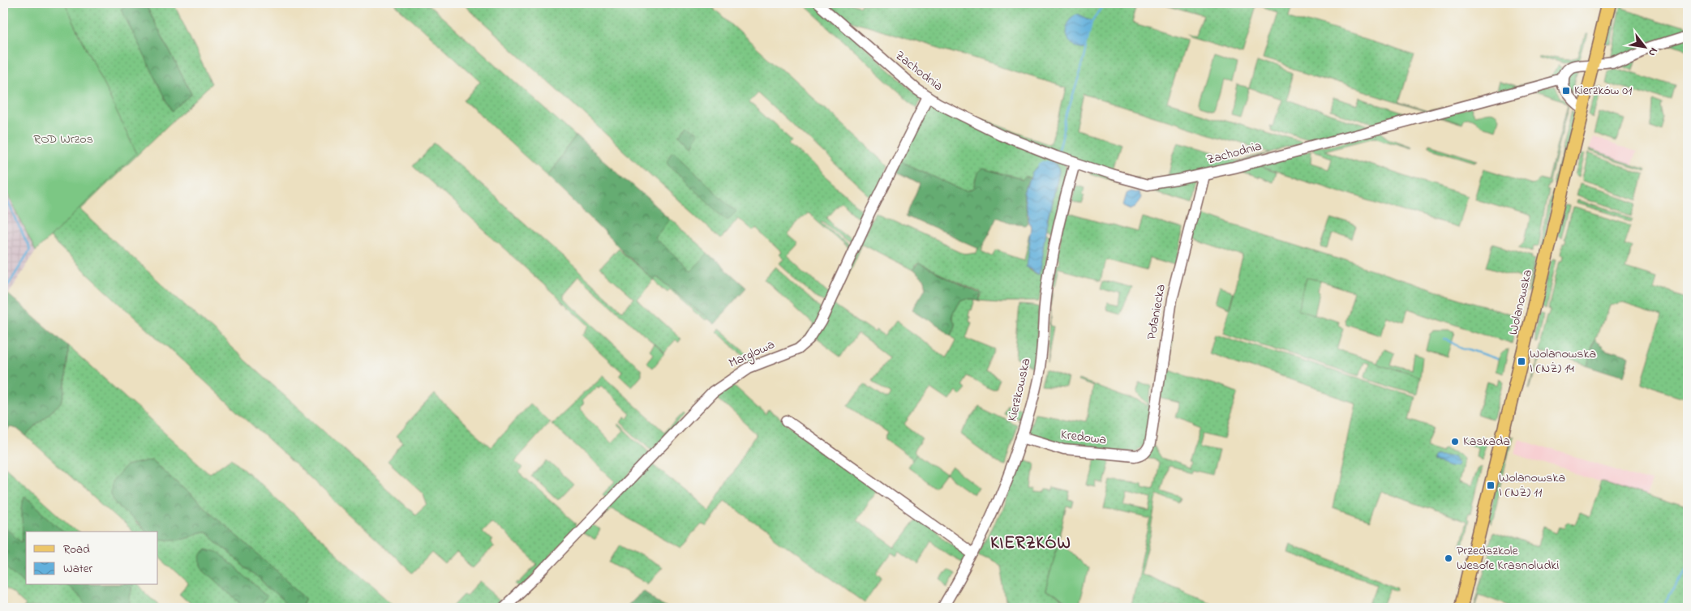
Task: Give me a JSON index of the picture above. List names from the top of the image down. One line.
{"streets":{"main road":["Wolanowska"],"street":["Zachodnia","Połaniecka","Marglowa","Kierzkowska","Kredowa"]},"crossings":[["Zachodnia","Połaniecka"],["Zachodnia","Marglowa"],["Zachodnia","Kierzkowska"],["Połaniecka","Kredowa"],["Kierzkowska","Kredowa"]],"districts":["KIERZKÓW"],"parks":["ROD Wrzos"],"places":{"transit":["Kierzków 01","Wolanowska I (NŻ) 14","Wolanowska I (NŻ) 11"],"other":["Kaskada","Przedszkole Wesołe Krasnoludki"]},"legend":["Road","Water"],"north":"bottom right"}
